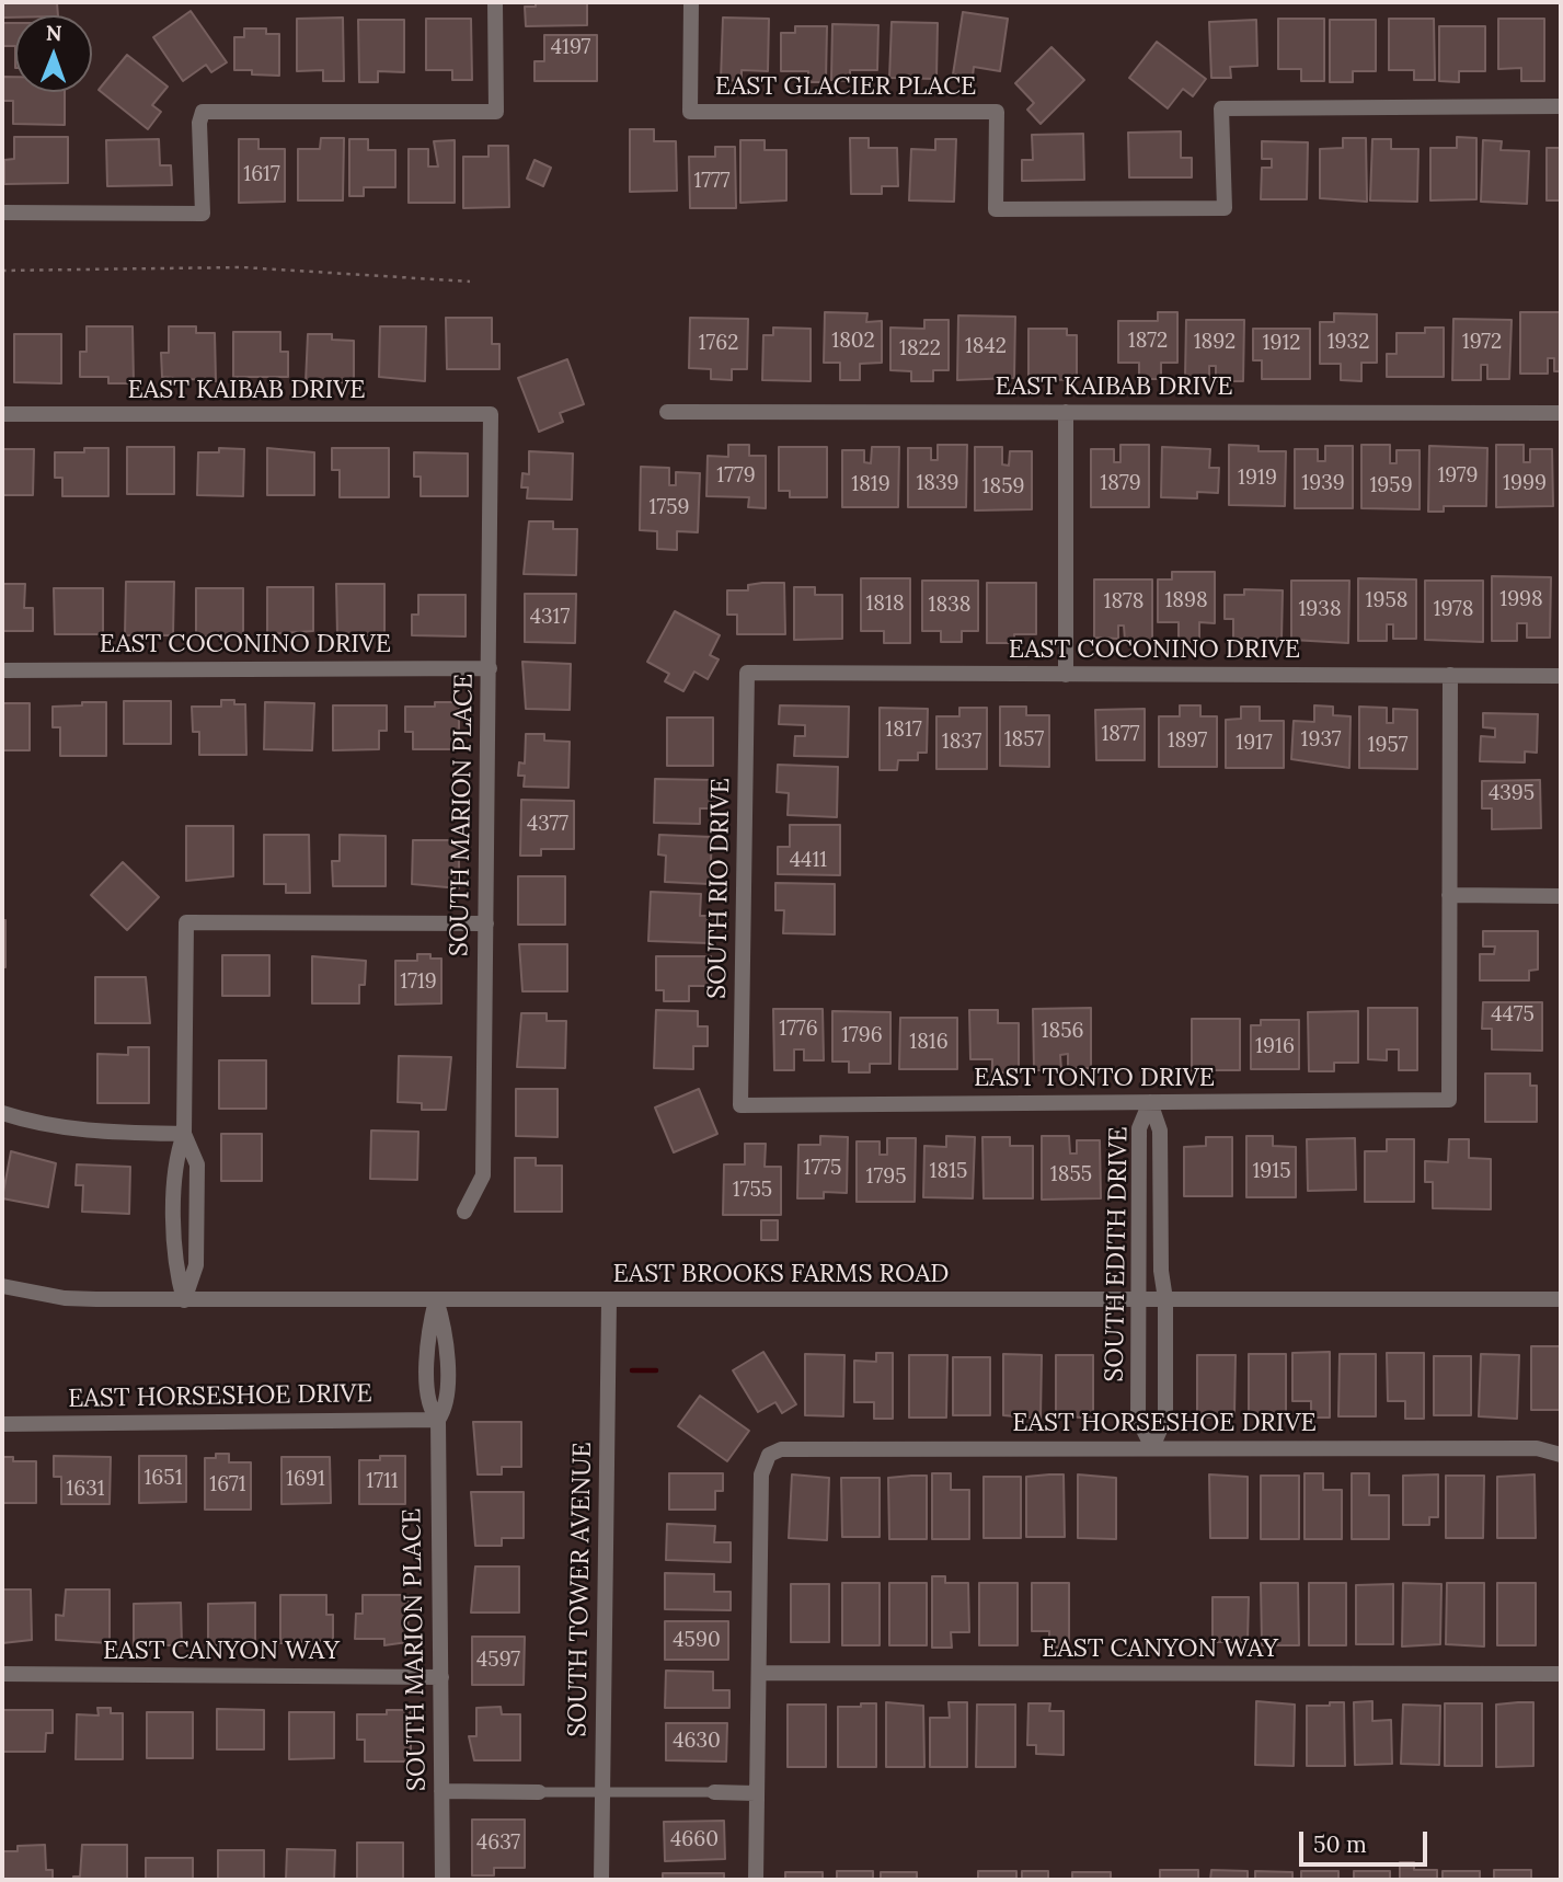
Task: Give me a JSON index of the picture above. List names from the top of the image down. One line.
{"streets":{"street":["EAST GLACIER PLACE","EAST KAIBAB DRIVE","EAST COCONINO DRIVE","SOUTH MARION PLACE","SOUTH RIO DRIVE","EAST TONTO DRIVE","SOUTH EDITH DRIVE","EAST BROOKS FARMS ROAD","EAST HORSESHOE DRIVE","SOUTH TOWER AVENUE","EAST CANYON WAY"]},"crossings":[["EAST KAIBAB DRIVE","SOUTH MARION PLACE"],["EAST COCONINO DRIVE","SOUTH MARION PLACE"],["EAST COCONINO DRIVE","SOUTH RIO DRIVE"],["SOUTH MARION PLACE","EAST BROOKS FARMS ROAD"],["SOUTH MARION PLACE","EAST HORSESHOE DRIVE"],["SOUTH MARION PLACE","EAST CANYON WAY"],["SOUTH RIO DRIVE","EAST TONTO DRIVE"],["EAST TONTO DRIVE","SOUTH EDITH DRIVE"],["SOUTH EDITH DRIVE","EAST BROOKS FARMS ROAD"],["SOUTH EDITH DRIVE","EAST HORSESHOE DRIVE"],["EAST BROOKS FARMS ROAD","SOUTH TOWER AVENUE"],["EAST HORSESHOE DRIVE","EAST CANYON WAY"]],"house_numbers":["4197","1617","1777","1802","1872","1892","1932","1972","1762","1912","1842","1822","1779","1979","1919","1839","1879","1939","1999","1819","1959","1859","1759","1998","1898","1958","1878","1818","1838","1938","1978","4317","1817","1877","1857","1937","1897","1837","1917","1957","4395","4377","4411","1719","4475","1776","1856","1796","1816","1916","1775","1815","1915","1855","1795","1755","1651","1691","1711","1671","1631","4590","4597","4630","4660","4637"],"scale_bar":"50 m","north":"top"}
